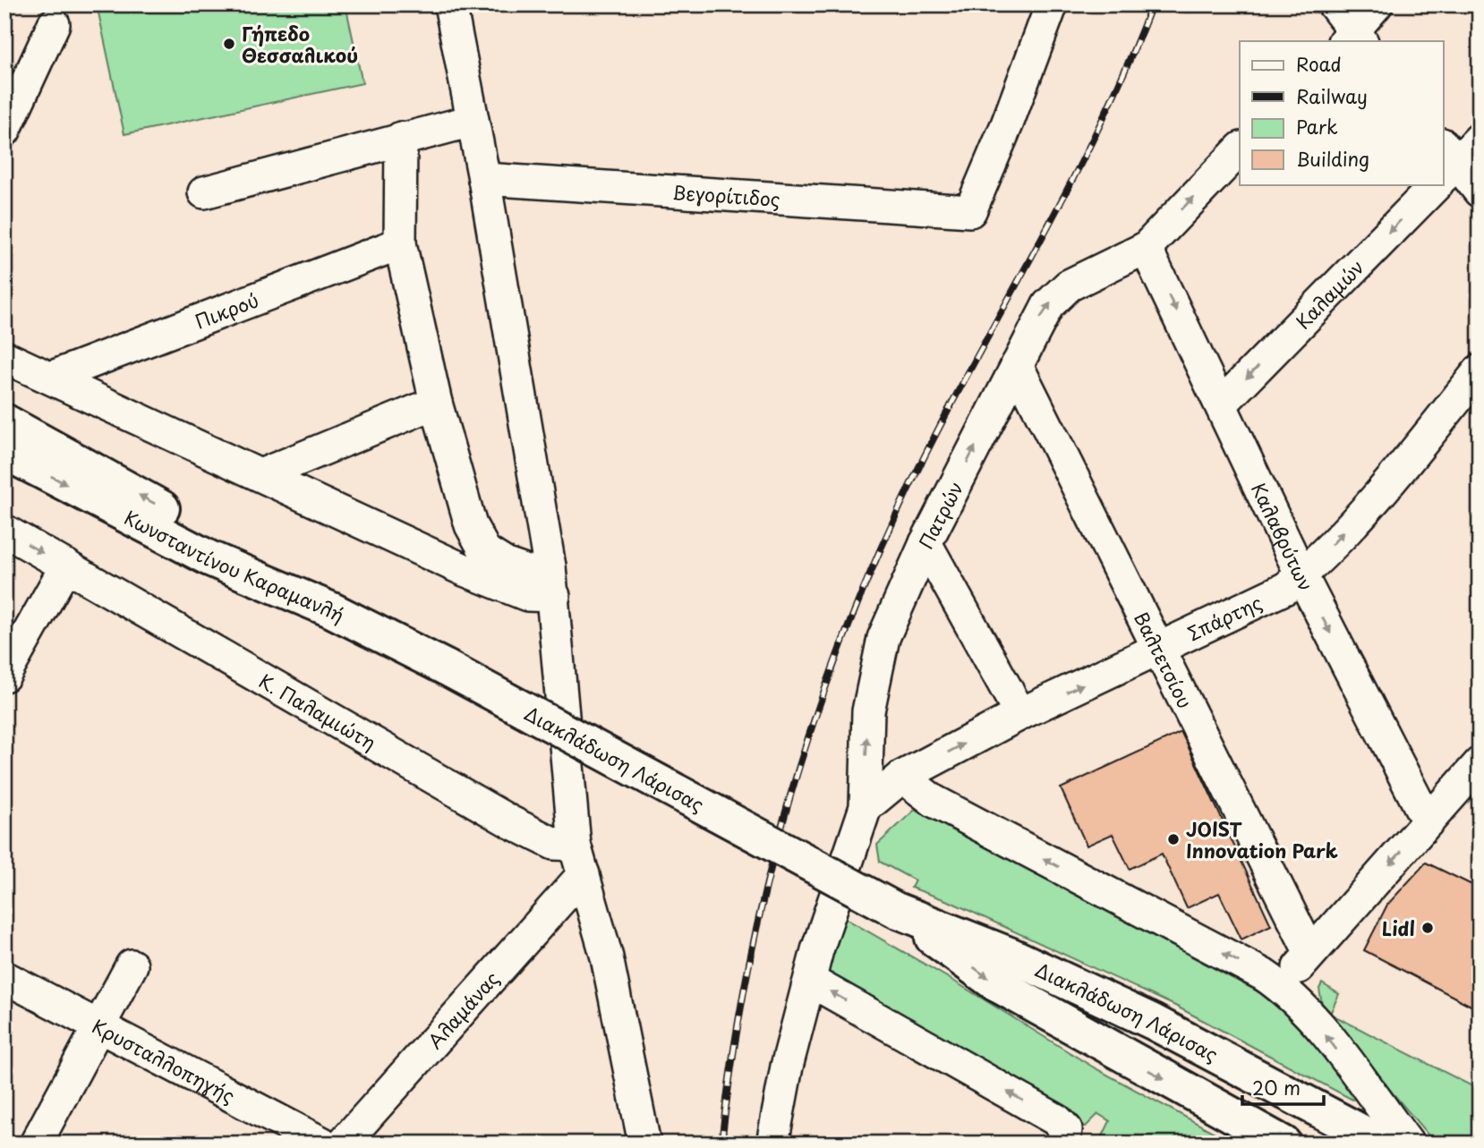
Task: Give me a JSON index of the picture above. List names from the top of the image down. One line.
{"streets":{"main road":["Κωνσταντίνου Καραμανλή","Διακλάδωση Λάρισας"],"street":["Βεγορίτιδος","Καλαμών","Πικρού","Πατρών","Καλαβρύτων","Σπάρτης","Βαλτετσίου","Κ. Παλαμιώτη","Αλαμάνας","Κρυσταλλοπηγής"]},"crossings":[["Καλαμών","Καλαβρύτων"],["Πατρών","Καλαβρύτων"],["Πατρών","Σπάρτης"],["Πατρών","Βαλτετσίου"],["Καλαβρύτων","Σπάρτης"],["Κωνσταντίνου Καραμανλή","Διακλάδωση Λάρισας"],["Σπάρτης","Βαλτετσίου"]],"one_way":["Καλαμών","Πατρών","Καλαβρύτων","Σπάρτης"],"places":["Γήπεδο Θεσσαλικού","JOIST Innovation Park","Lidl"],"legend":["Road","Railway","Park","Building"],"scale_bar":"20 m"}
